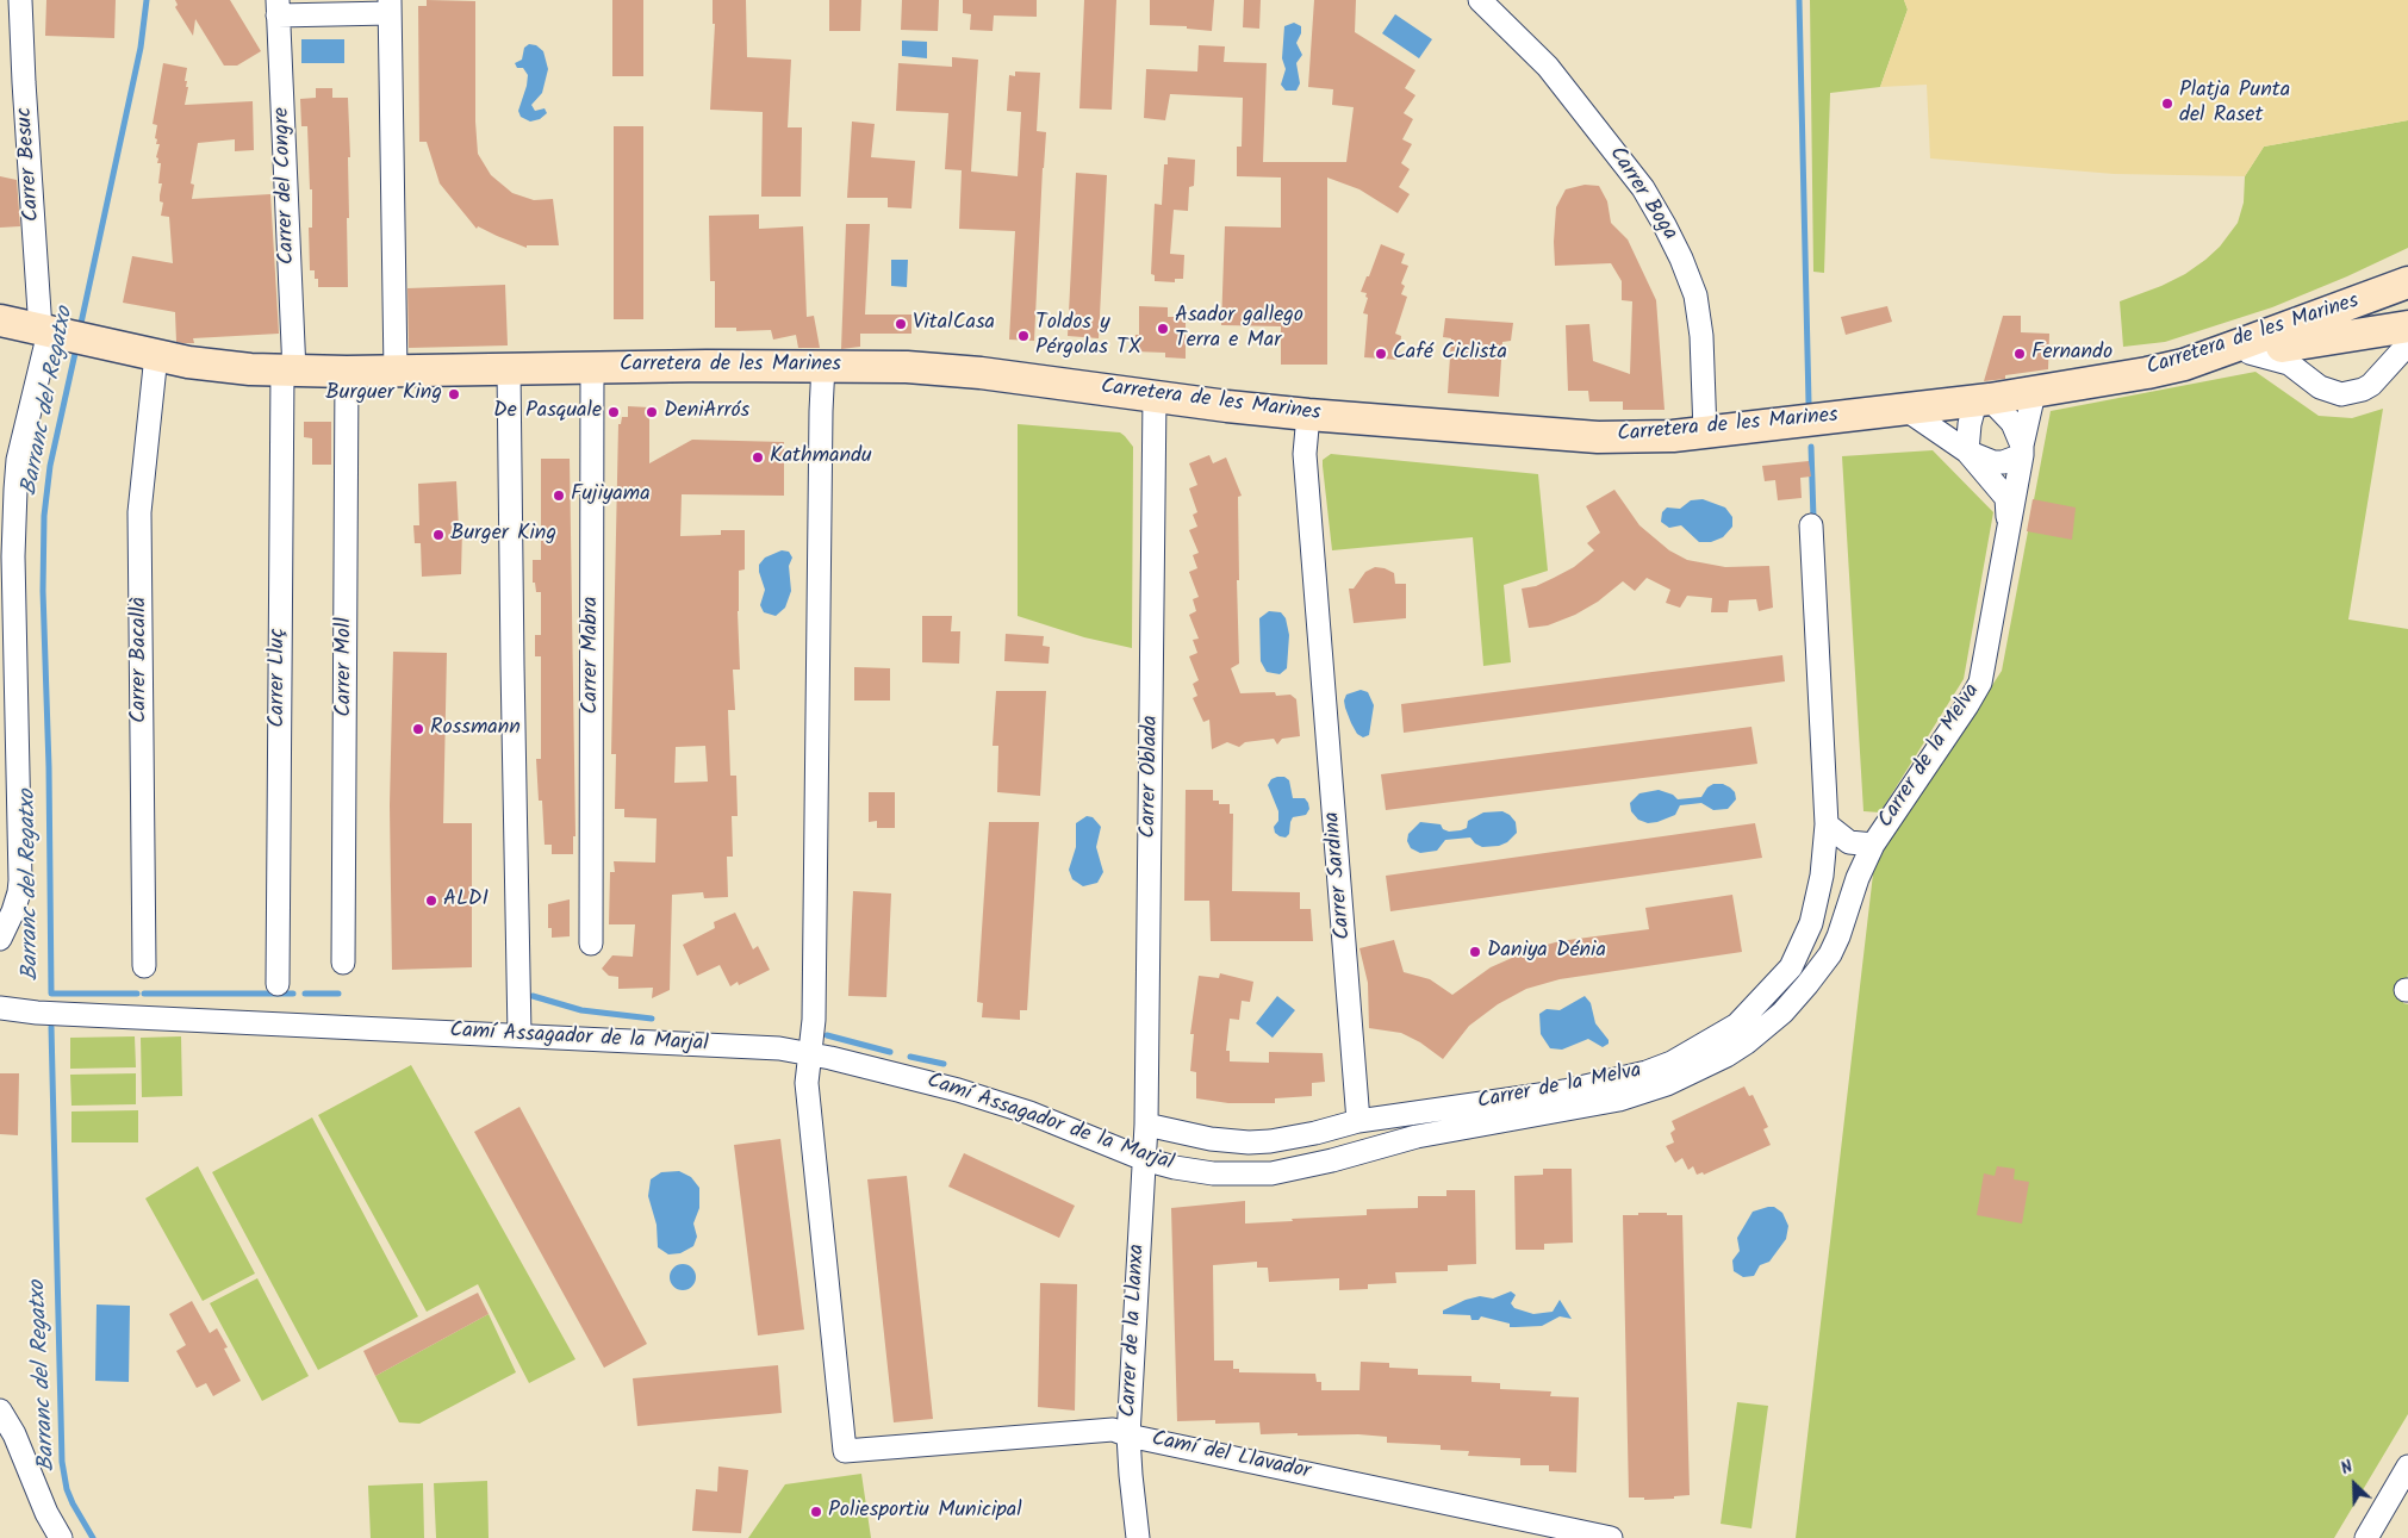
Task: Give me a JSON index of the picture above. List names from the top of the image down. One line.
{"streets":{"main road":["Carretera de les Marines"],"street":["Carrer Besuc","Carrer del Congre","Carrer Boga","Carrer Mabra","Carrer Bacallà","Carrer Moll","Carrer Lluç","Carrer de la Melva","Carrer Oblada","Carrer Sardina","Camí Assagador de la Marjal","Carrer de la Llanxa","Camí del Llavador"]},"crossings":[["Carrer Besuc","Carretera de les Marines"],["Carrer del Congre","Carretera de les Marines"],["Carrer del Congre","Carrer Lluç"],["Carrer Boga","Carretera de les Marines"],["Carretera de les Marines","Carrer Mabra"],["Carretera de les Marines","Carrer Bacallà"],["Carretera de les Marines","Carrer Moll"],["Carretera de les Marines","Carrer Lluç"],["Carretera de les Marines","Carrer de la Melva"],["Carretera de les Marines","Carrer Oblada"],["Carretera de les Marines","Carrer Sardina"],["Carrer de la Melva","Carrer Sardina"],["Carrer de la Melva","Camí Assagador de la Marjal"],["Carrer Oblada","Camí Assagador de la Marjal"],["Carrer Oblada","Carrer de la Llanxa"],["Camí Assagador de la Marjal","Carrer de la Llanxa"],["Camí Assagador de la Marjal","Camí del Llavador"],["Carrer de la Llanxa","Camí del Llavador"]],"water":["Barranc del Regatxo"],"places":["Platja Punta del Raset","VitalCasa","Asador gallego Terra e Mar","Toldos y Pérgolas TX","Café Ciclista","Fernando","Burguer King","De Pasquale","DeniArrós","Kathmandu","Fujiyama","Burger King","Rossmann","ALDI","Daniya Dénia","Poliesportiu Municipal"],"north":"top left"}
